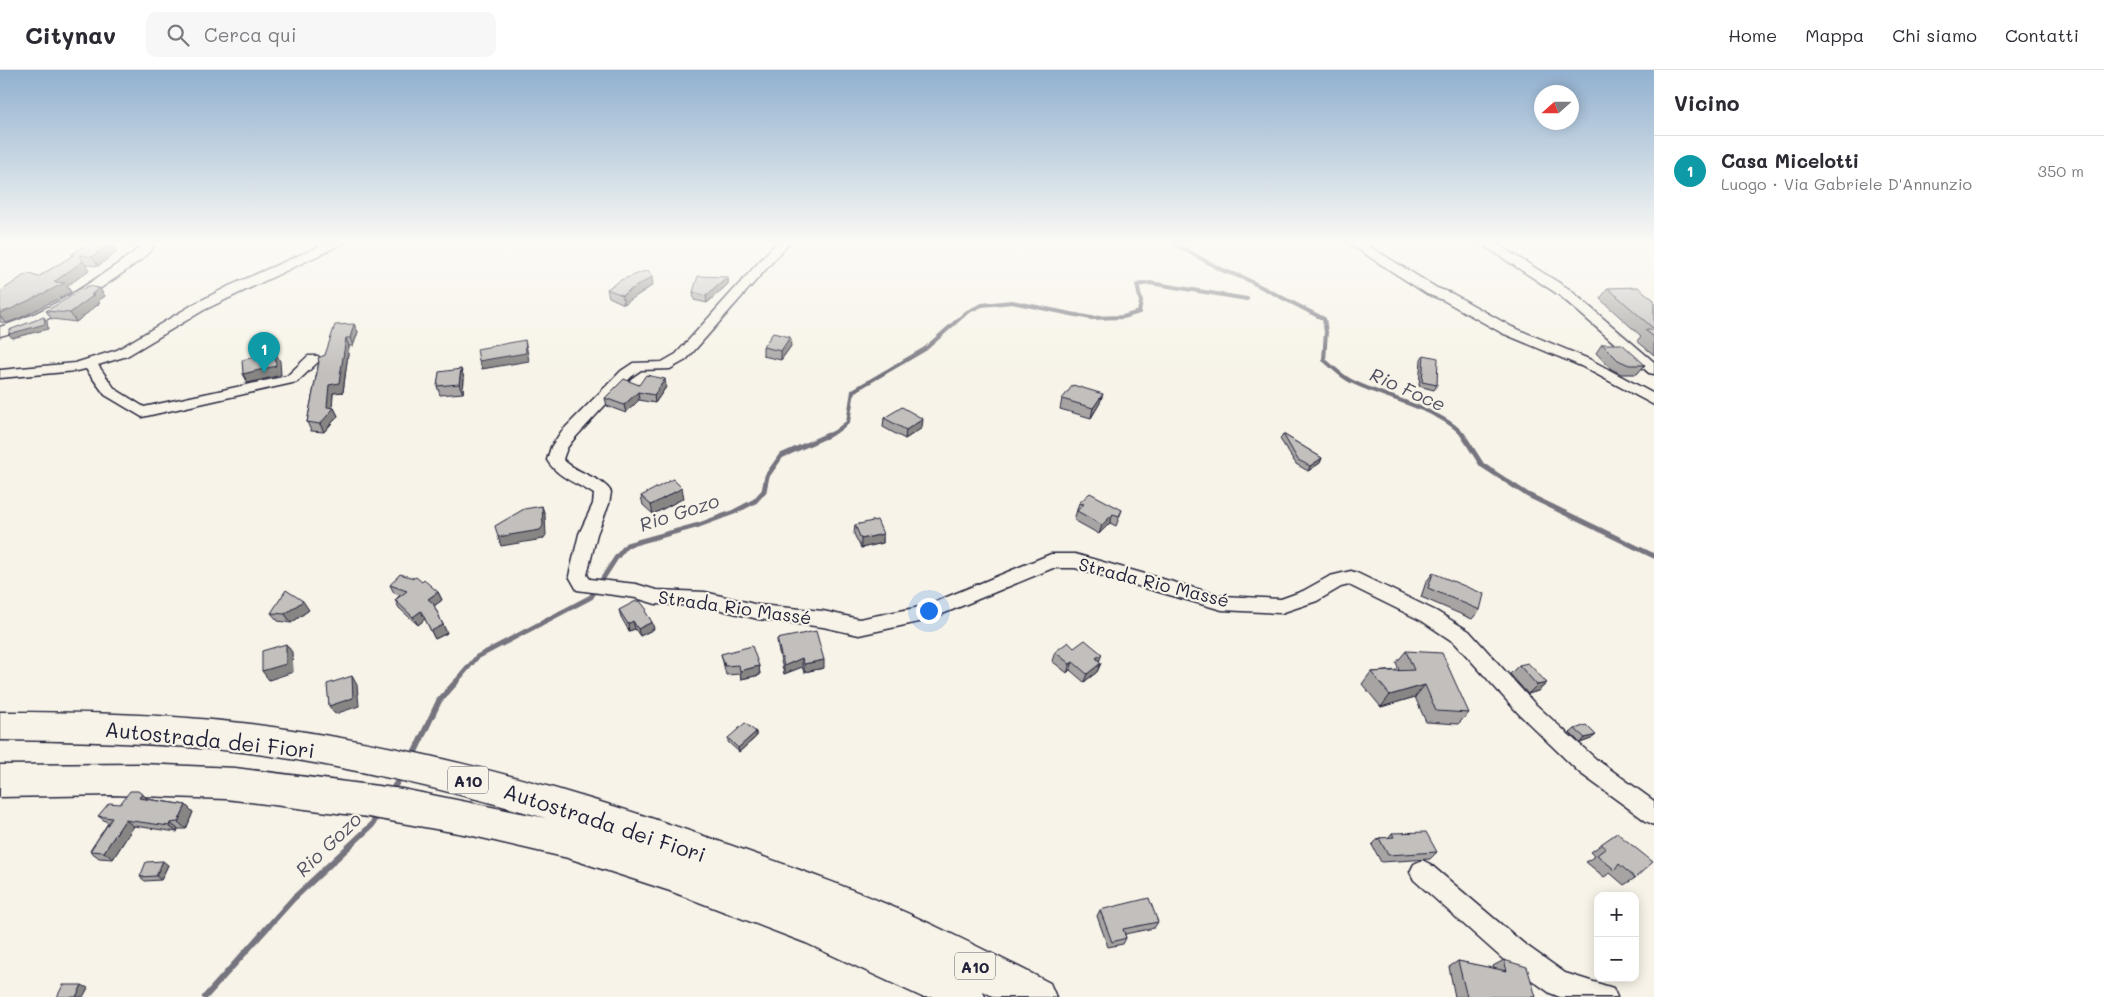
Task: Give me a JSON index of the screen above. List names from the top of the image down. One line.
{"streets":{"highway":["Autostrada dei Fiori","A10"],"street":["Strada Rio Massé"]},"water":["Rio Foce","Rio Gozo"],"north":"left","page":{"header":"Citynav","search":"Cerca qui","nav":["Home","Mappa","Chi siamo","Contatti"],"heading":"Vicino","list":[{"mark":"1","name":"Casa Micelotti","note":"Luogo · Via Gabriele D'Annunzio","value":"350 m"}],"pins":"1","map_buttons":["+","−"]}}
